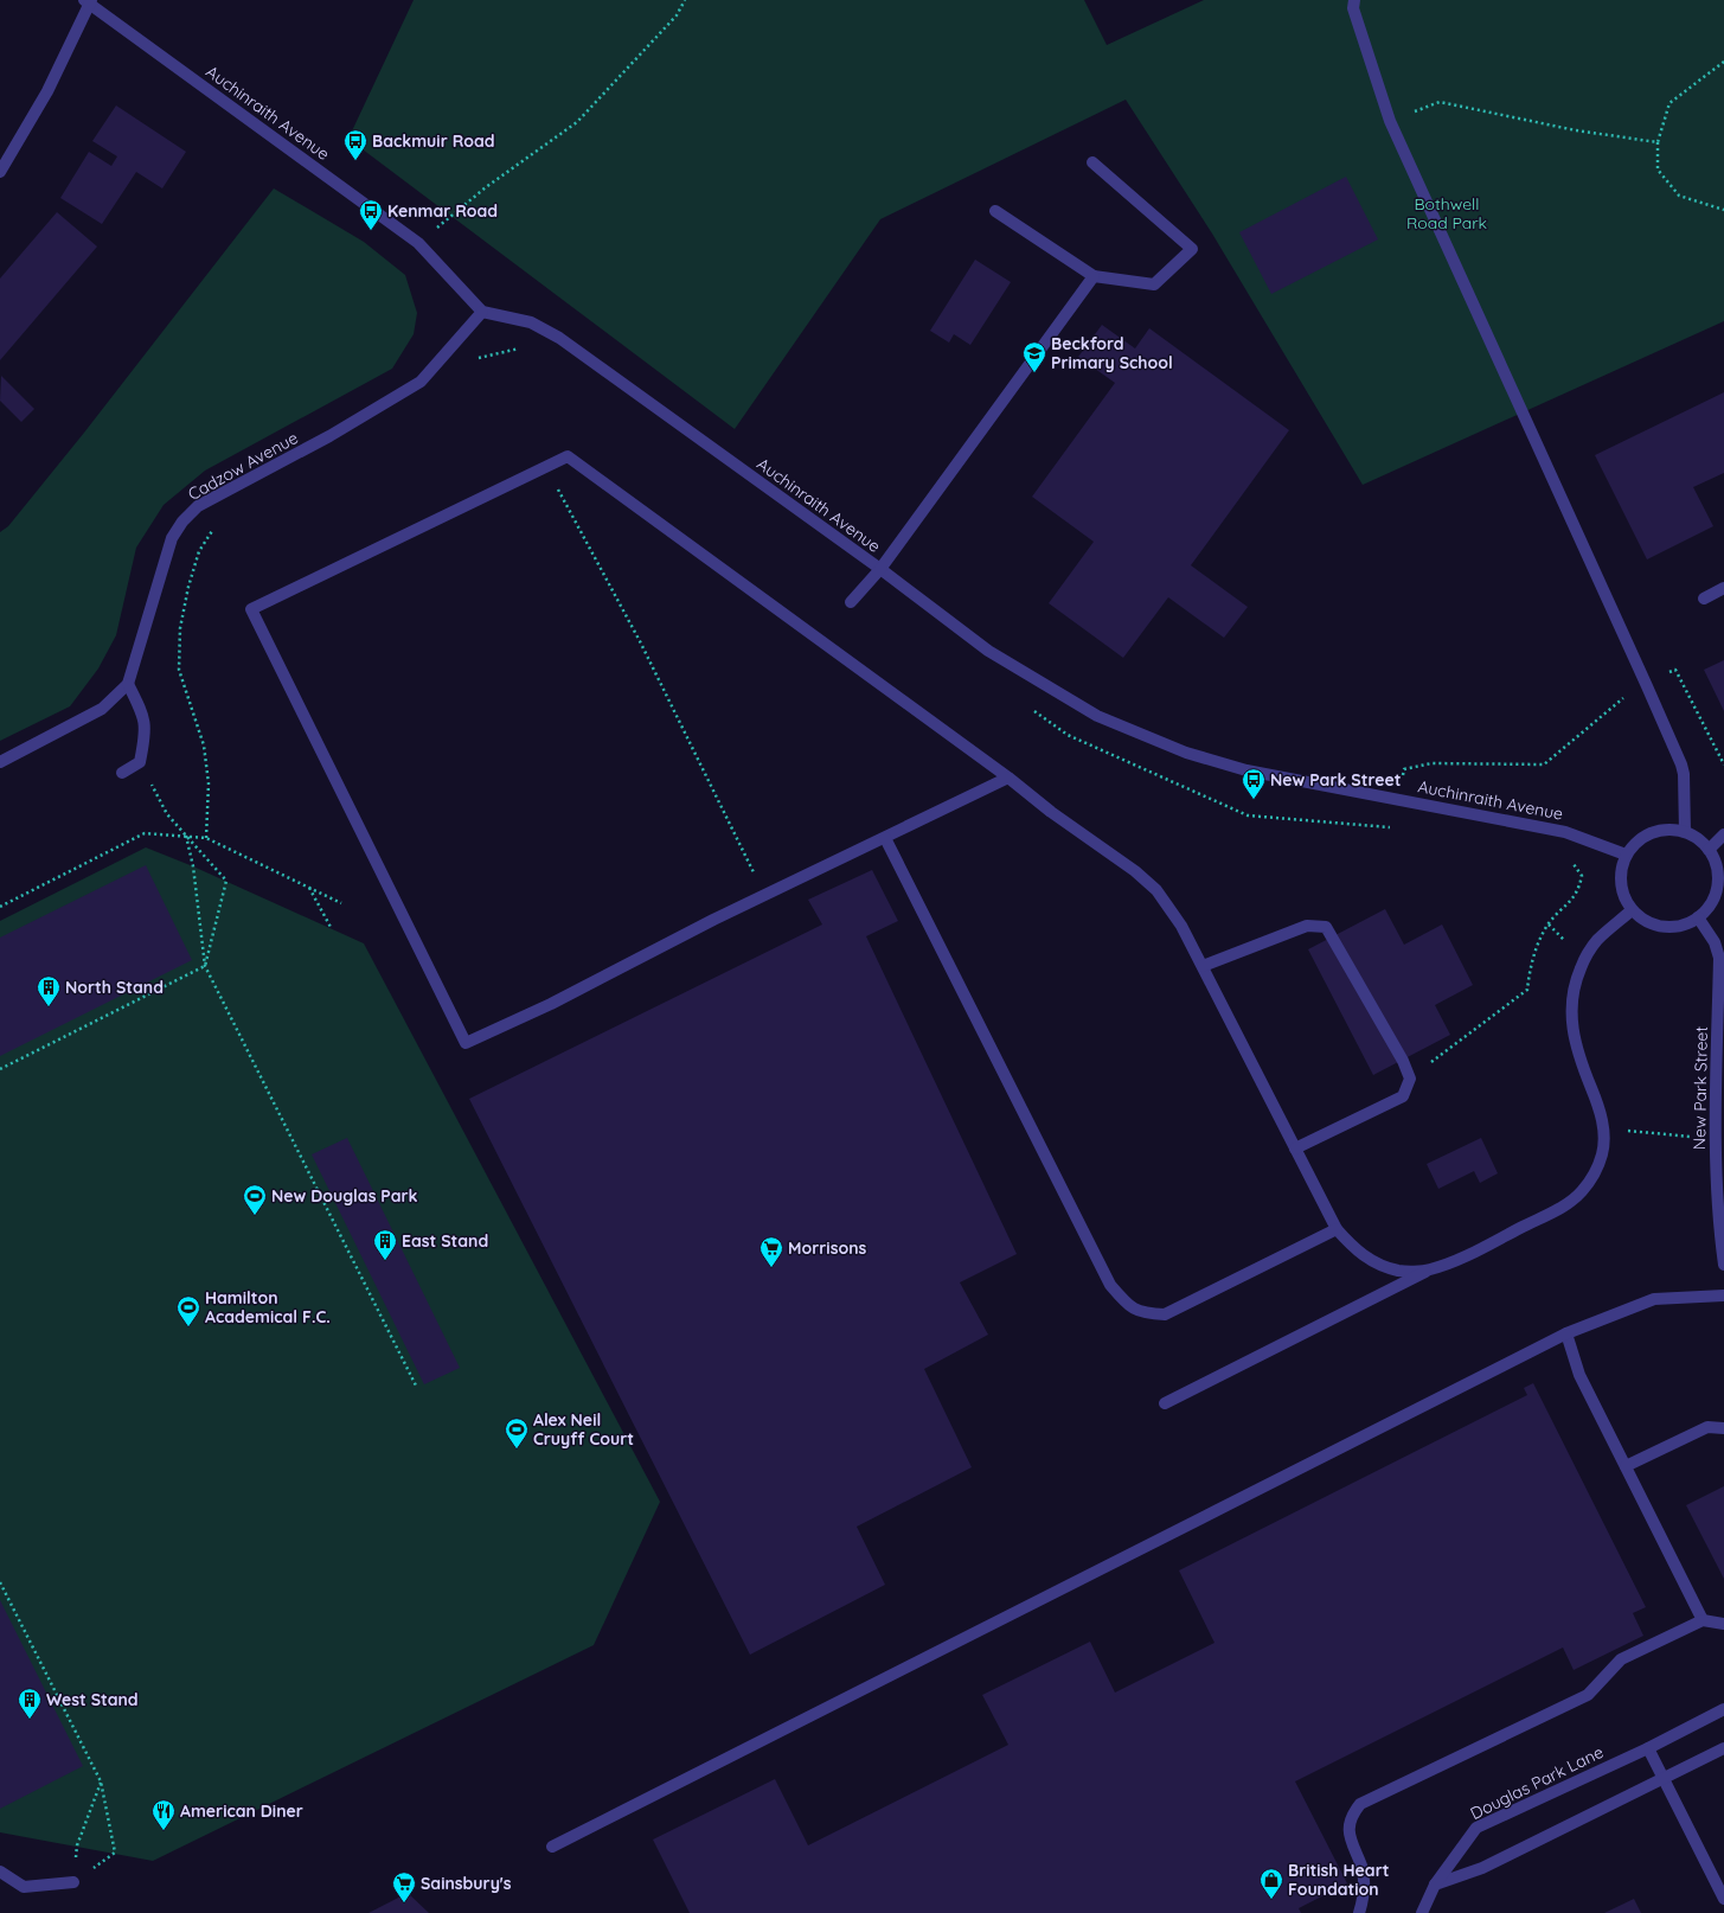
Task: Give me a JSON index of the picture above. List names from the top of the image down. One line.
{"streets":{"street":["Auchinraith Avenue","Cadzow Avenue","New Park Street","Douglas Park Lane"]},"crossings":[["Auchinraith Avenue","Cadzow Avenue"],["Auchinraith Avenue","New Park Street"]],"parks":["Bothwell Road Park"],"places":{"bus stop":["Backmuir Road","Kenmar Road","New Park Street"],"school or university":["Beckford Primary School"],"building":["North Stand","East Stand","West Stand"],"sports":["New Douglas Park","Hamilton Academical F.C.","Alex Neil Cruyff Court"],"supermarket":["Morrisons","Sainsbury's"],"restaurant":["American Diner"],"shop":["British Heart Foundation"]}}
